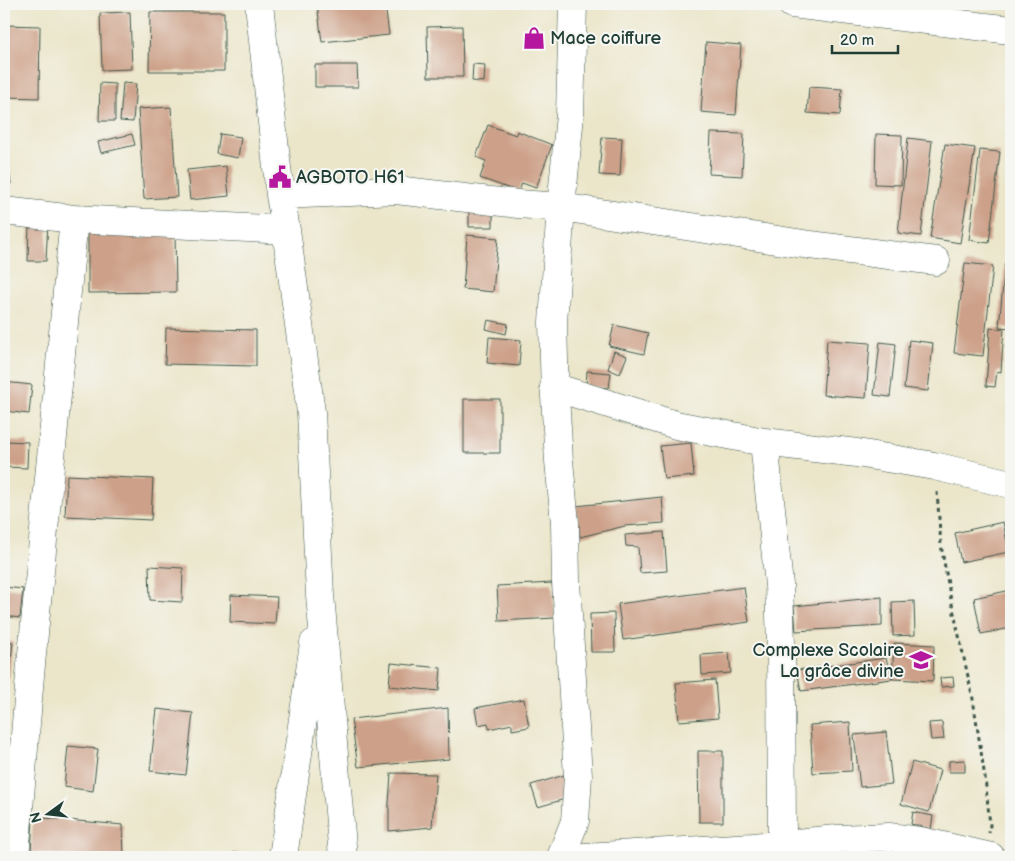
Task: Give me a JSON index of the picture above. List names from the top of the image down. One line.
{"places":{"shop":["Mace coiffure"],"public building":["AGBOTO H61"],"school or university":["Complexe Scolaire La grâce divine"]},"scale_bar":"20 m","north":"left"}
